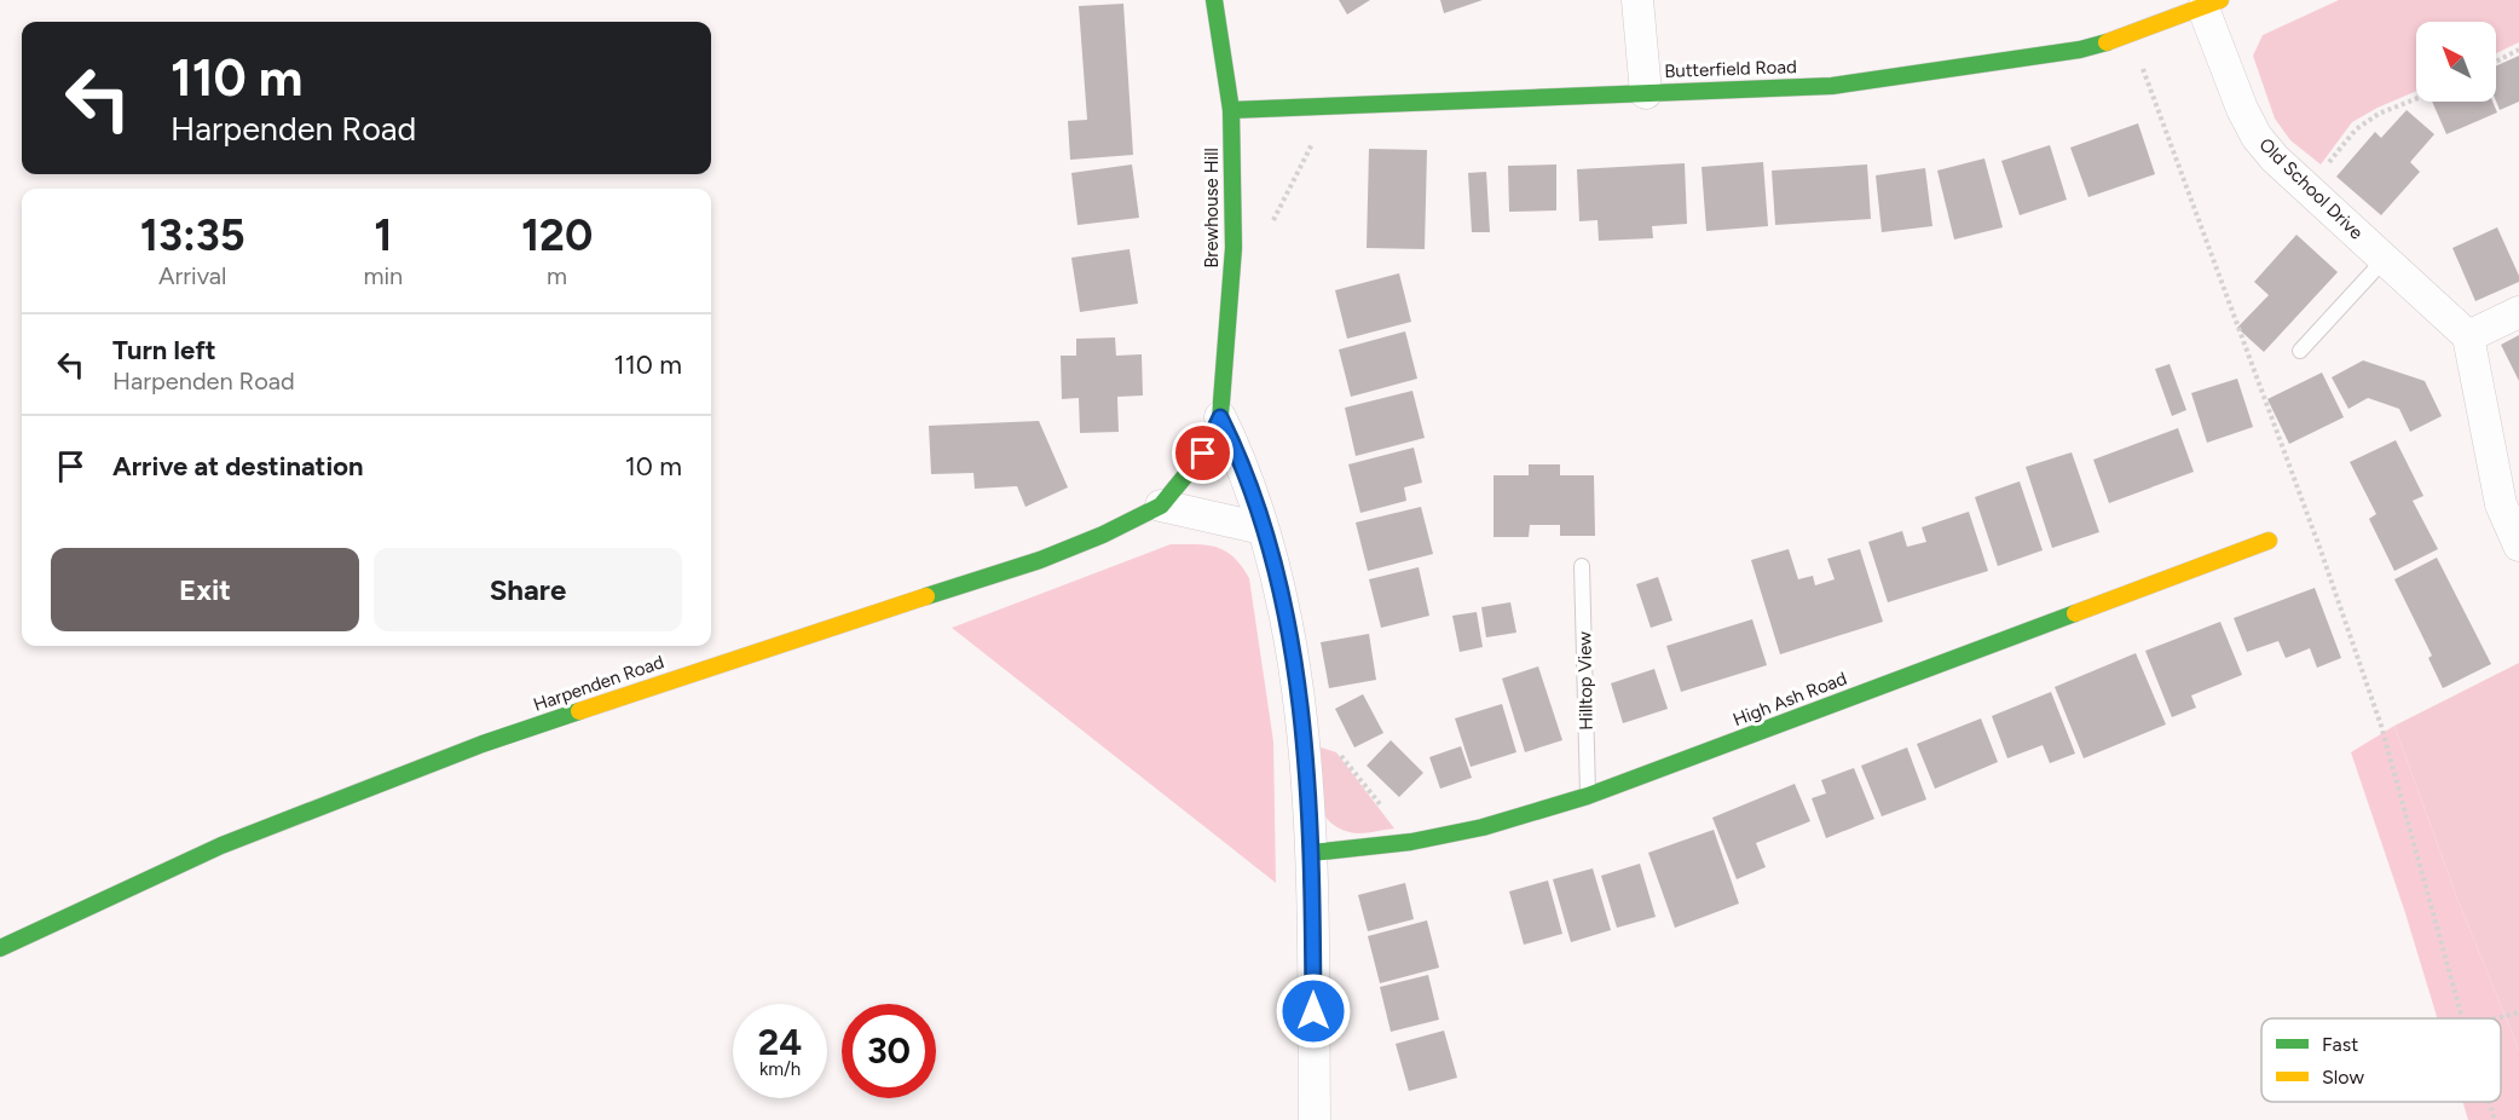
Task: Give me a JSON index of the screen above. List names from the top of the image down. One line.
{"streets":{"street":["Butterfield Road","Old School Drive","Brewhouse Hill","Harpenden Road","High Ash Road"],"lane":["Hilltop View"]},"crossings":[["Butterfield Road","Old School Drive"],["Butterfield Road","Brewhouse Hill"],["Brewhouse Hill","Harpenden Road"],["Hilltop View","High Ash Road"]],"legend":["Fast","Slow"],"north":"top left","page":{"turn":["110 m","Harpenden Road"],"eta":["13:35","Arrival","1","min","120","m"],"list":[{"name":"Turn left","note":"Harpenden Road","value":"110 m"},{"name":"Arrive at destination","value":"10 m"}],"buttons":["Exit","Share"],"speed":"24 km/h","limit":"30"}}
